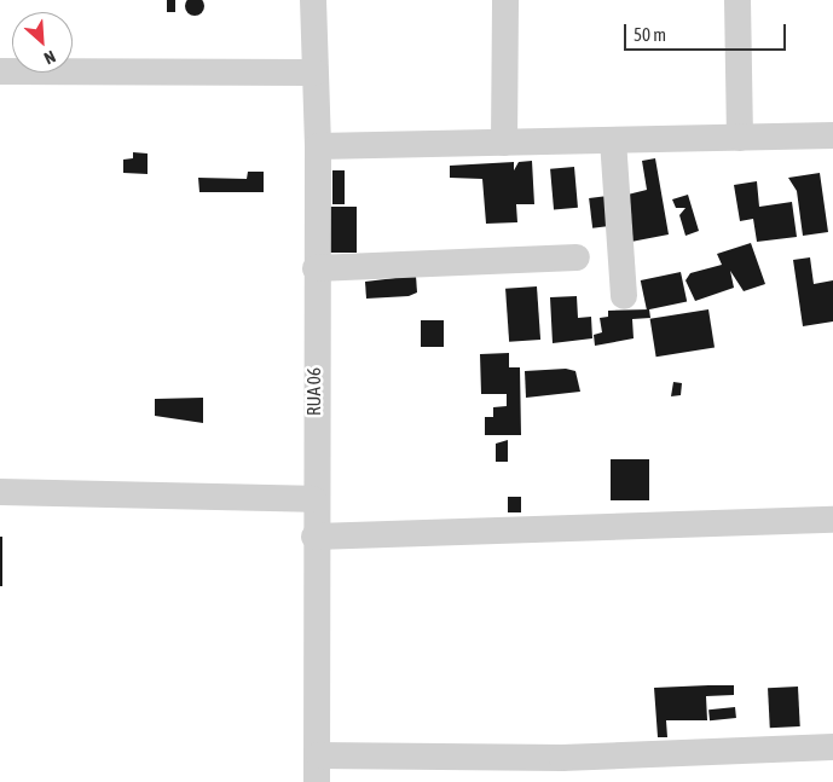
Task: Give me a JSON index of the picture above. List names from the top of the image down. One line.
{"streets":{"street":["RUA 06"]},"scale_bar":"50 m","north":"bottom right"}
